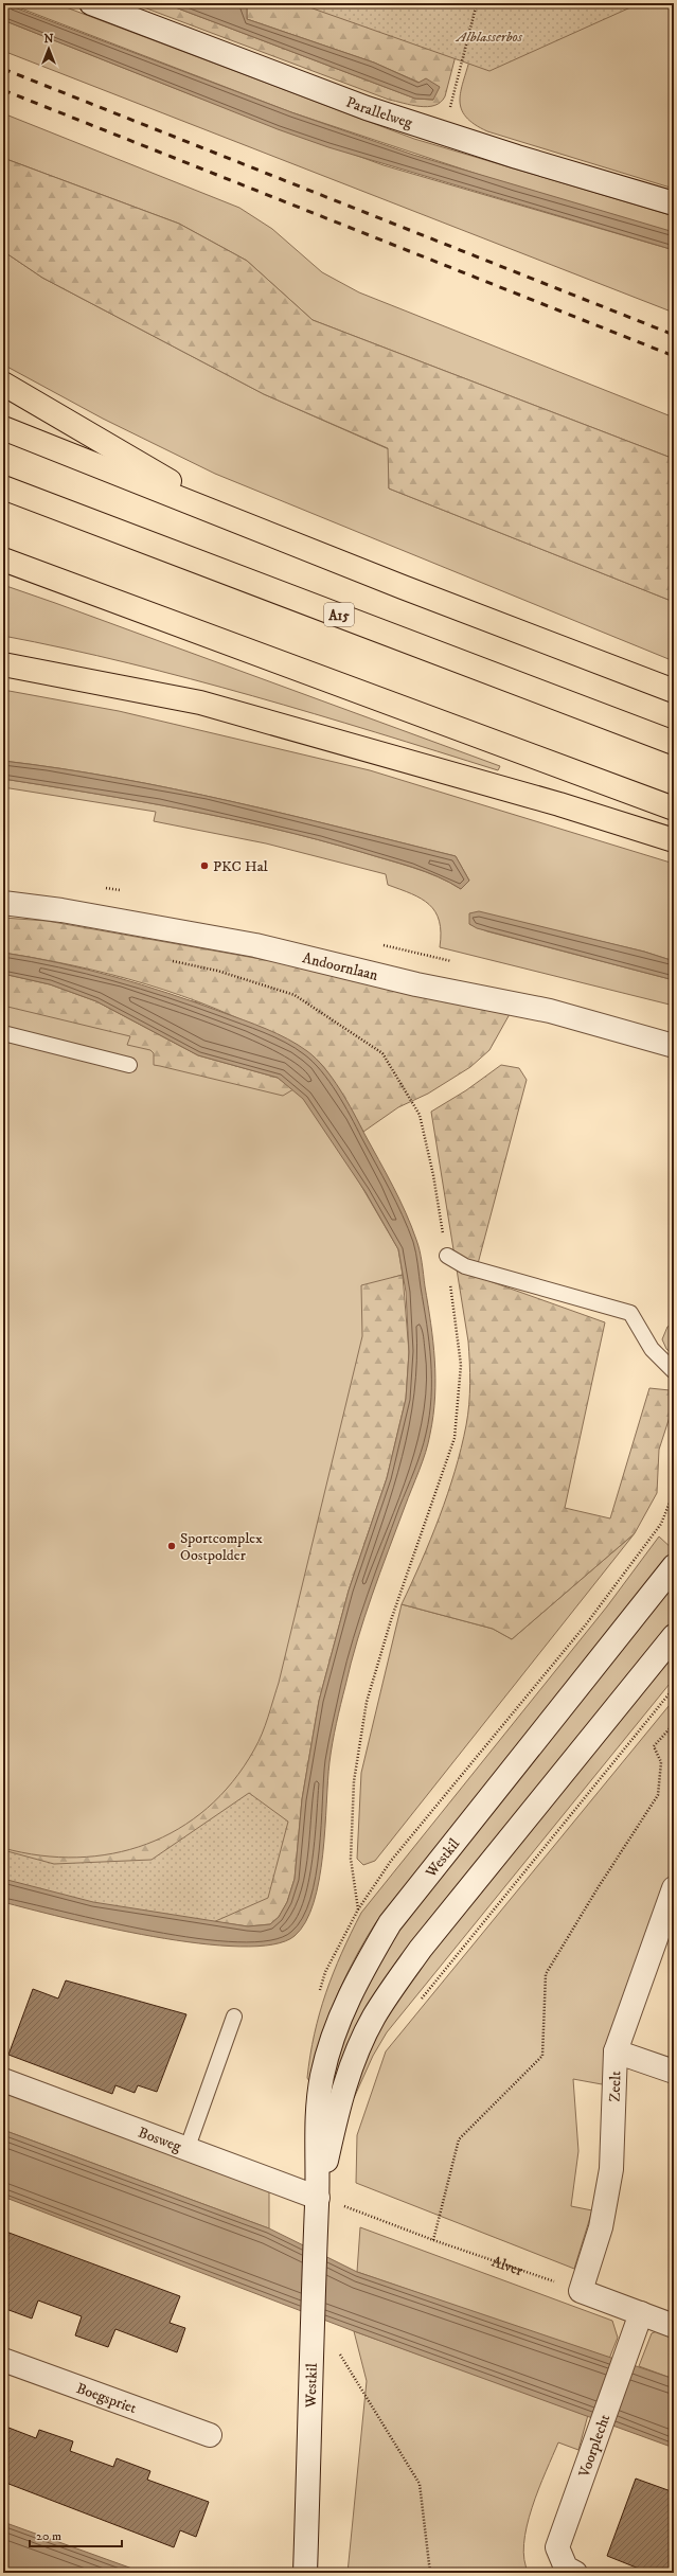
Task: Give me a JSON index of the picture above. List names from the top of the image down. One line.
{"streets":{"highway":["A15"],"street":["Parallelweg","Andoornlaan","Westkil","Zeelt","Bosweg","Boegspriet","Voorplecht"],"path":["Alver"]},"crossings":[["Westkil","Bosweg"],["Zeelt","Alver"]],"parks":["Alblasserbos"],"places":["PKC Hal","Sportcomplex Oostpolder"],"scale_bar":"20 m","north":"top"}
